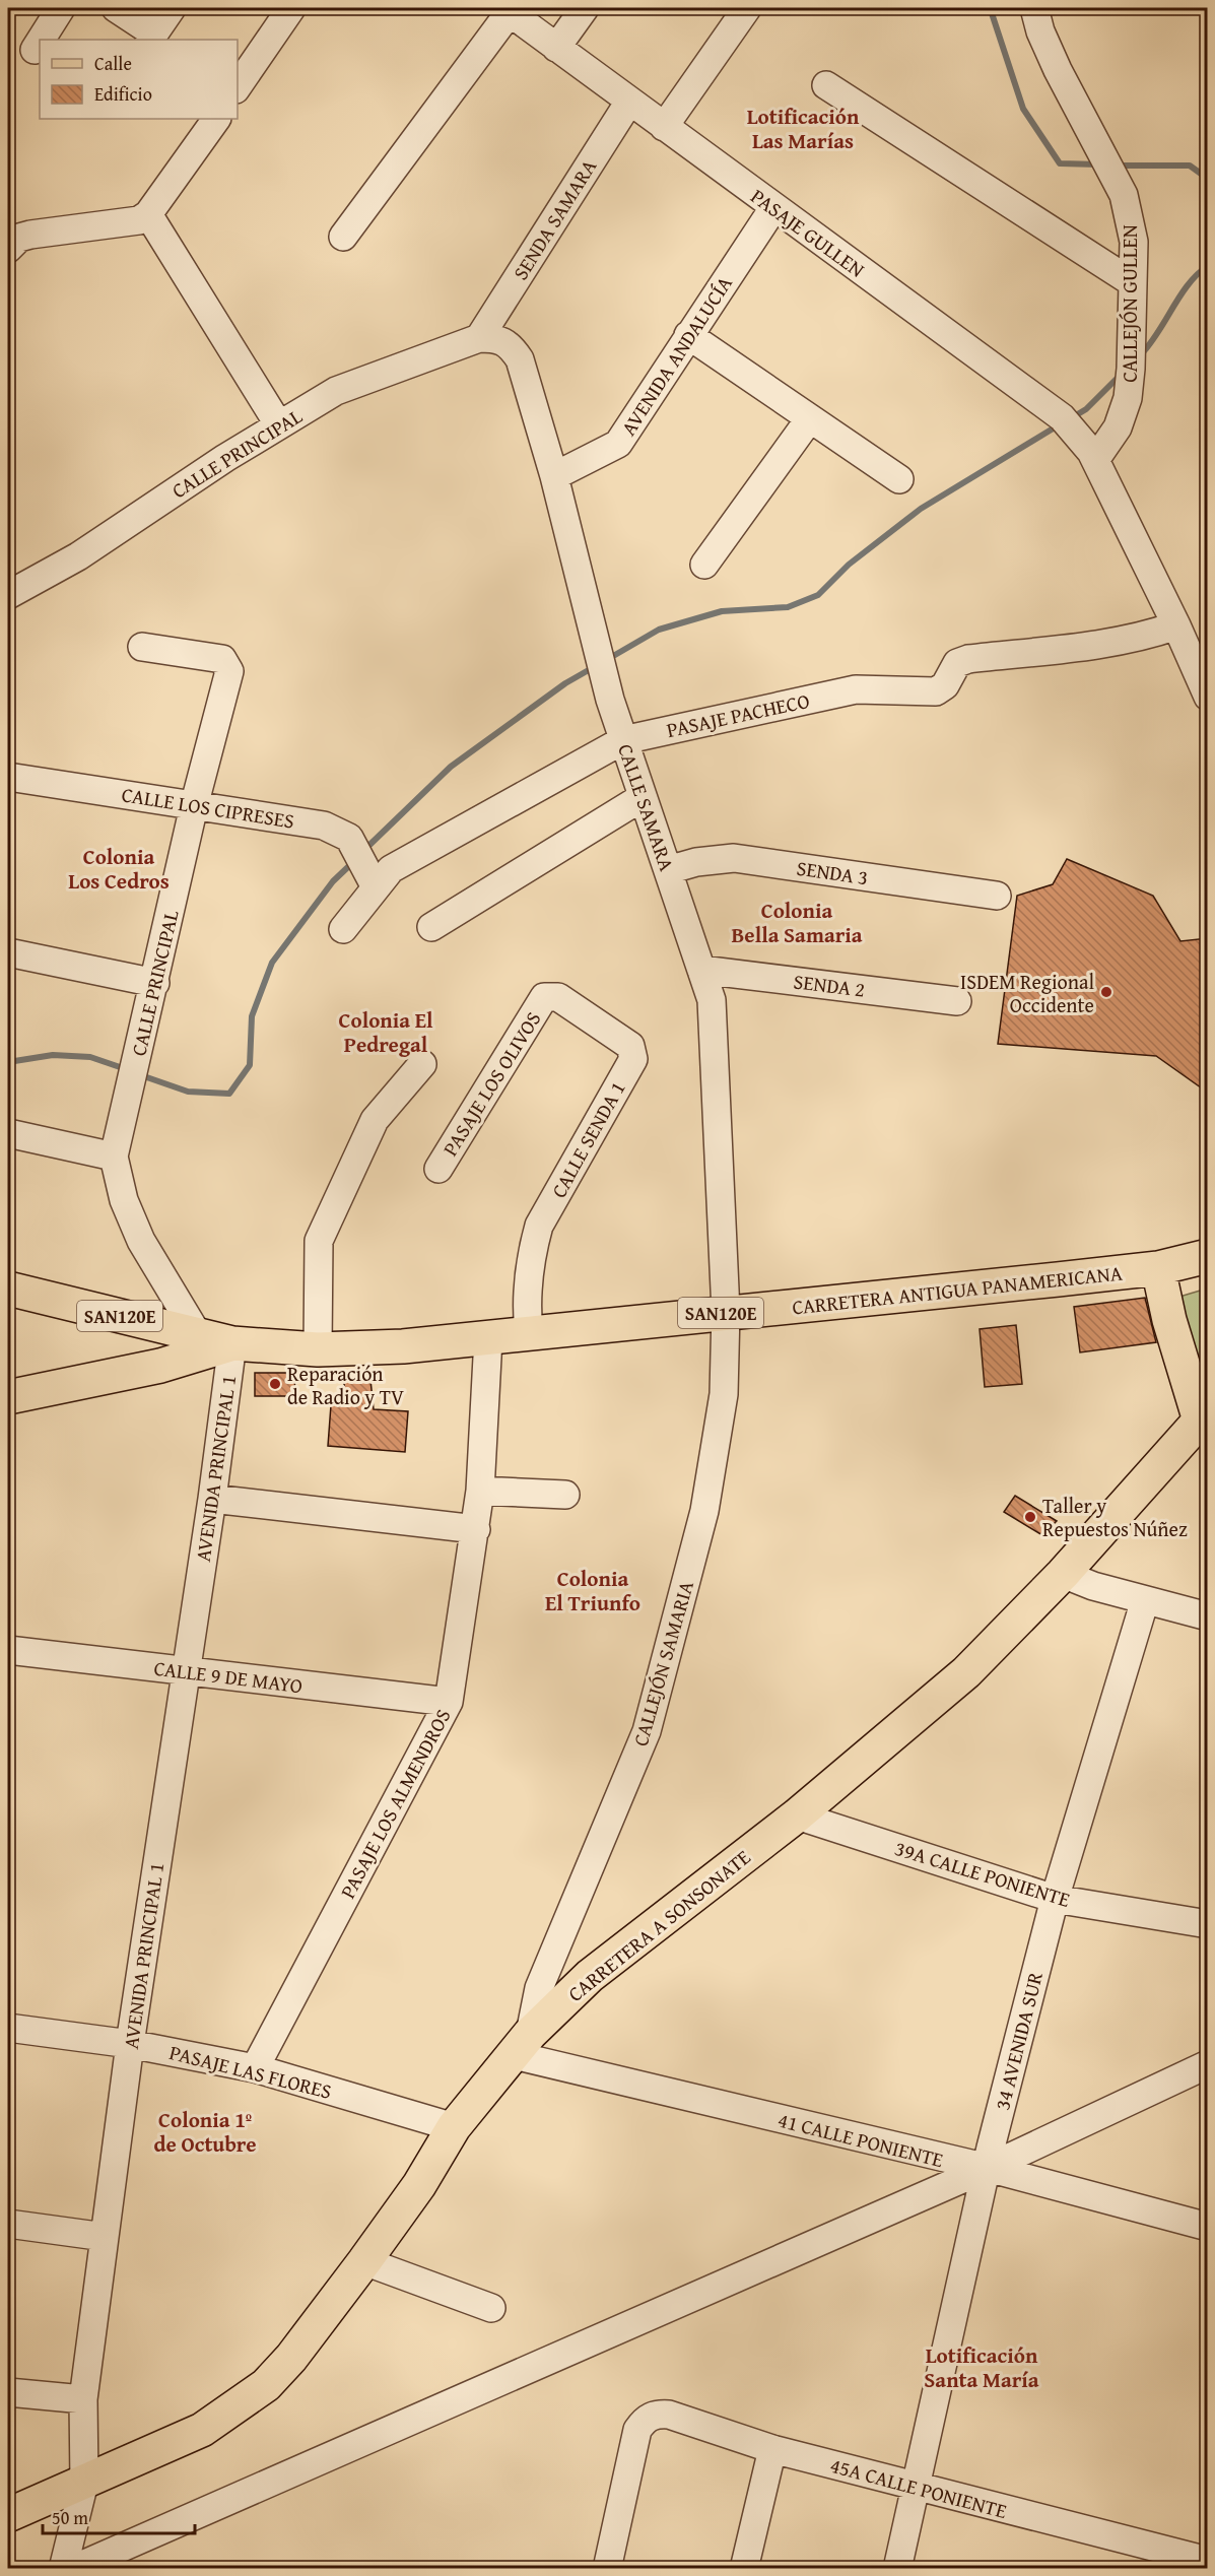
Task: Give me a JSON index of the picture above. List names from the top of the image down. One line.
{"streets":{"main road":["CARRETERA ANTIGUA PANAMERICANA","SAN120E","CARRETERA A SONSONATE"],"street":["SENDA SAMARA","PASAJE GULLEN","CALLEJÓN GULLEN","AVENIDA ANDALUCÍA","CALLE PRINCIPAL","PASAJE PACHECO","CALLE LOS CIPRESES","CALLE SAMARA","SENDA 3","SENDA 2","PASAJE LOS OLIVOS","CALLE SENDA 1","AVENIDA PRINCIPAL 1","CALLEJÓN SAMARIA","CALLE 9 DE MAYO","PASAJE LOS ALMENDROS","39A CALLE PONIENTE","34 AVENIDA SUR","PASAJE LAS FLORES","41 CALLE PONIENTE","45A CALLE PONIENTE"]},"crossings":[["SENDA SAMARA","PASAJE GULLEN"],["SENDA SAMARA","CALLE PRINCIPAL"],["SENDA SAMARA","CALLE SAMARA"],["PASAJE GULLEN","CALLEJÓN GULLEN"],["PASAJE GULLEN","AVENIDA ANDALUCÍA"],["AVENIDA ANDALUCÍA","CALLE SAMARA"],["CALLE PRINCIPAL","CALLE LOS CIPRESES"],["CALLE PRINCIPAL","CALLE SAMARA"],["CALLE PRINCIPAL","CARRETERA ANTIGUA PANAMERICANA"],["PASAJE PACHECO","CALLE LOS CIPRESES"],["PASAJE PACHECO","CALLE SAMARA"],["CALLE SAMARA","SENDA 3"],["CALLE SAMARA","SENDA 2"],["CALLE SAMARA","CARRETERA ANTIGUA PANAMERICANA"],["CALLE SAMARA","CALLEJÓN SAMARIA"],["PASAJE LOS OLIVOS","CALLE SENDA 1"],["CALLE SENDA 1","CARRETERA ANTIGUA PANAMERICANA"],["CARRETERA ANTIGUA PANAMERICANA","AVENIDA PRINCIPAL 1"],["CARRETERA ANTIGUA PANAMERICANA","CALLEJÓN SAMARIA"],["CARRETERA ANTIGUA PANAMERICANA","PASAJE LOS ALMENDROS"],["AVENIDA PRINCIPAL 1","CALLE 9 DE MAYO"],["AVENIDA PRINCIPAL 1","CARRETERA A SONSONATE"],["AVENIDA PRINCIPAL 1","PASAJE LAS FLORES"],["CALLEJÓN SAMARIA","CARRETERA A SONSONATE"],["CALLEJÓN SAMARIA","41 CALLE PONIENTE"],["CALLE 9 DE MAYO","PASAJE LOS ALMENDROS"],["PASAJE LOS ALMENDROS","PASAJE LAS FLORES"],["39A CALLE PONIENTE","CARRETERA A SONSONATE"],["39A CALLE PONIENTE","34 AVENIDA SUR"],["CARRETERA A SONSONATE","PASAJE LAS FLORES"],["CARRETERA A SONSONATE","41 CALLE PONIENTE"],["34 AVENIDA SUR","41 CALLE PONIENTE"],["34 AVENIDA SUR","45A CALLE PONIENTE"]],"districts":["Lotificación Las Marías","Colonia Los Cedros","Colonia Bella Samaria","Colonia El Pedregal","Colonia El Triunfo","Colonia 1º de Octubre","Lotificación Santa María"],"places":["ISDEM Regional Occidente","Reparación de Radio y TV","Taller y Repuestos Núñez"],"legend":["Calle","Edificio"],"scale_bar":"50 m"}
